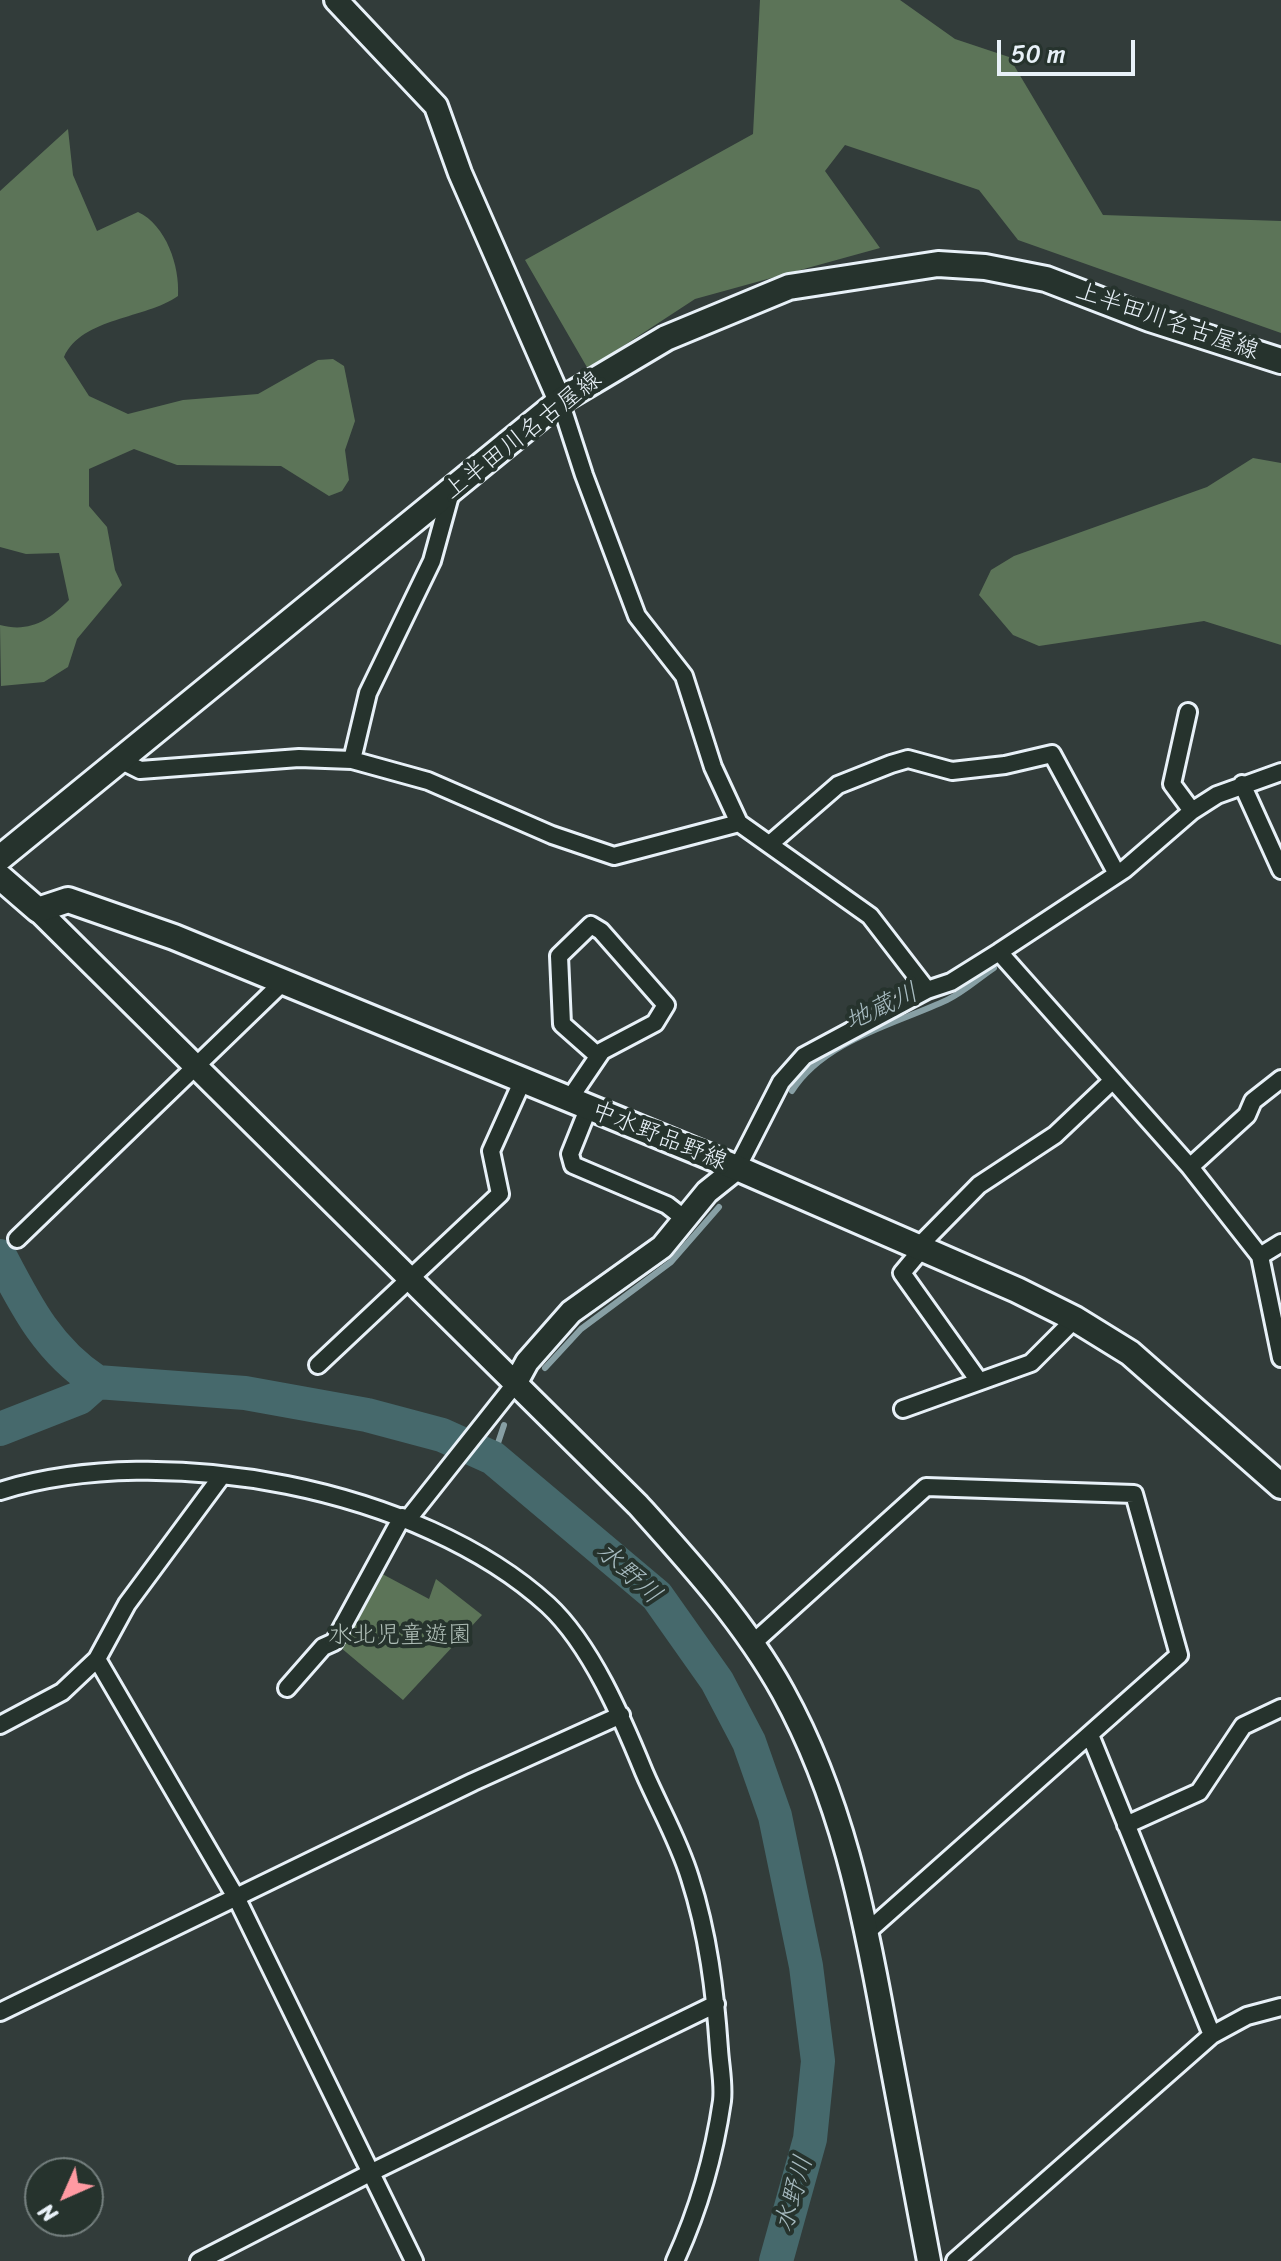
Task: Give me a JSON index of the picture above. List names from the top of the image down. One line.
{"streets":{"main road":["上半田川名古屋線","中水野品野線"]},"water":["地蔵川","水野川"],"parks":["水北児童遊園"],"scale_bar":"50 m","north":"bottom left"}
